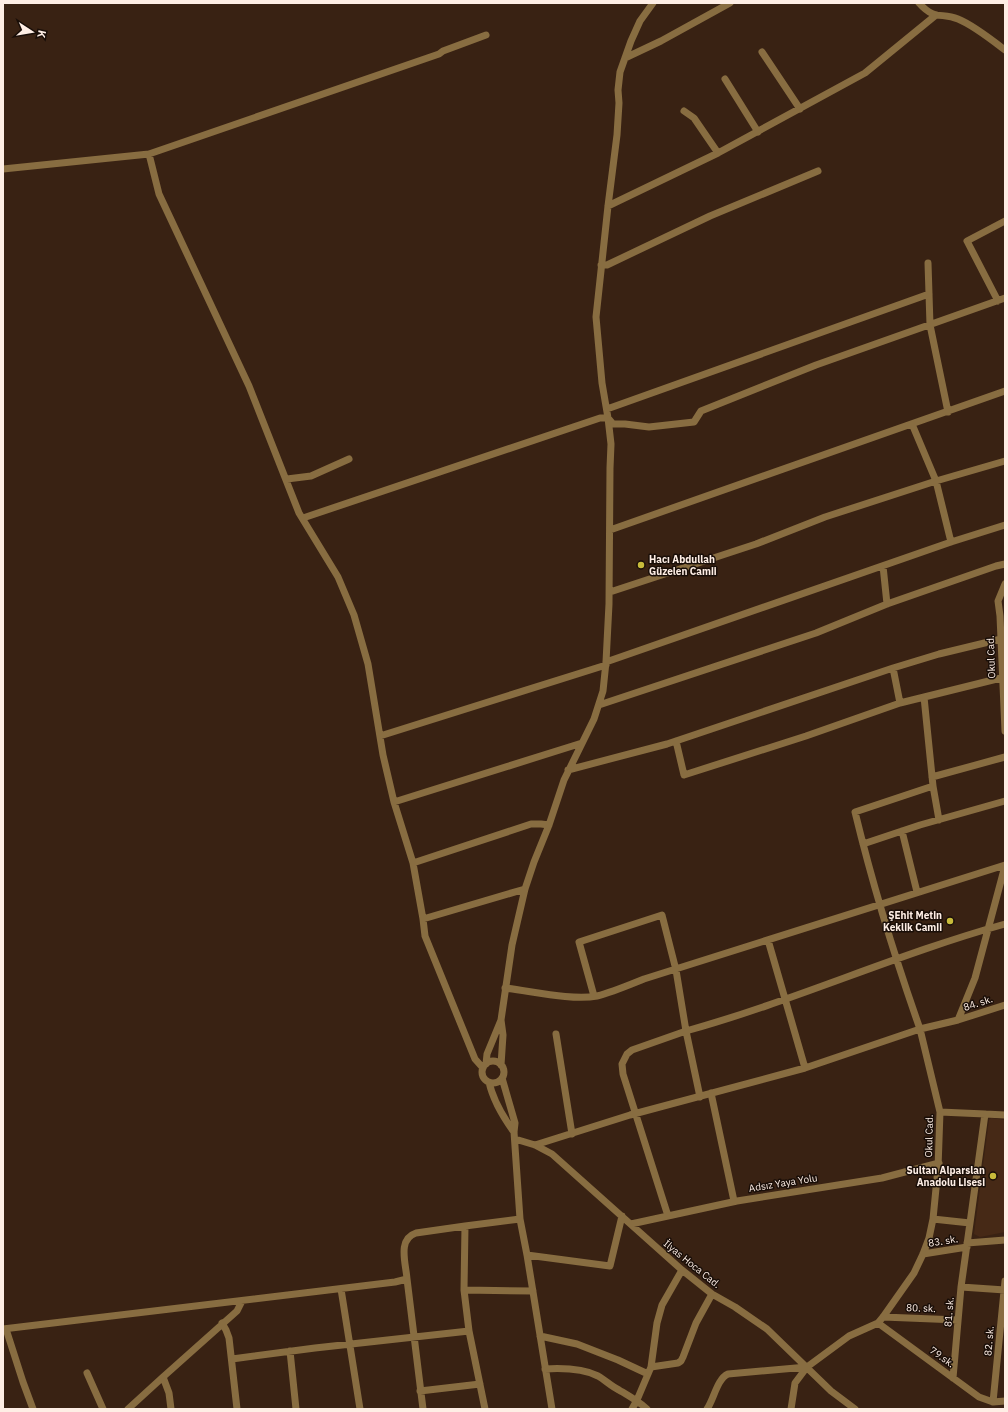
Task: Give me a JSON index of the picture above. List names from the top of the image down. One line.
{"streets":{"street":["Okul Cad.","84. sk.","Adsız Yaya Yolu","83. sk.","İlyas Hoca Cad.","80. sk.","81. sk.","82. sk.","79.sk."]},"crossings":[["Okul Cad.","Adsız Yaya Yolu"],["Okul Cad.","83. sk."],["Okul Cad.","İlyas Hoca Cad."],["Okul Cad.","80. sk."],["Okul Cad.","79.sk."],["Adsız Yaya Yolu","İlyas Hoca Cad."],["83. sk.","81. sk."],["80. sk.","81. sk."],["81. sk.","79.sk."],["82. sk.","79.sk."]],"places":["Hacı Abdullah Güzelen Camii","ŞEhit Metin Keklik Camii","Sultan Alparslan Anadolu Lisesi"],"north":"right"}
